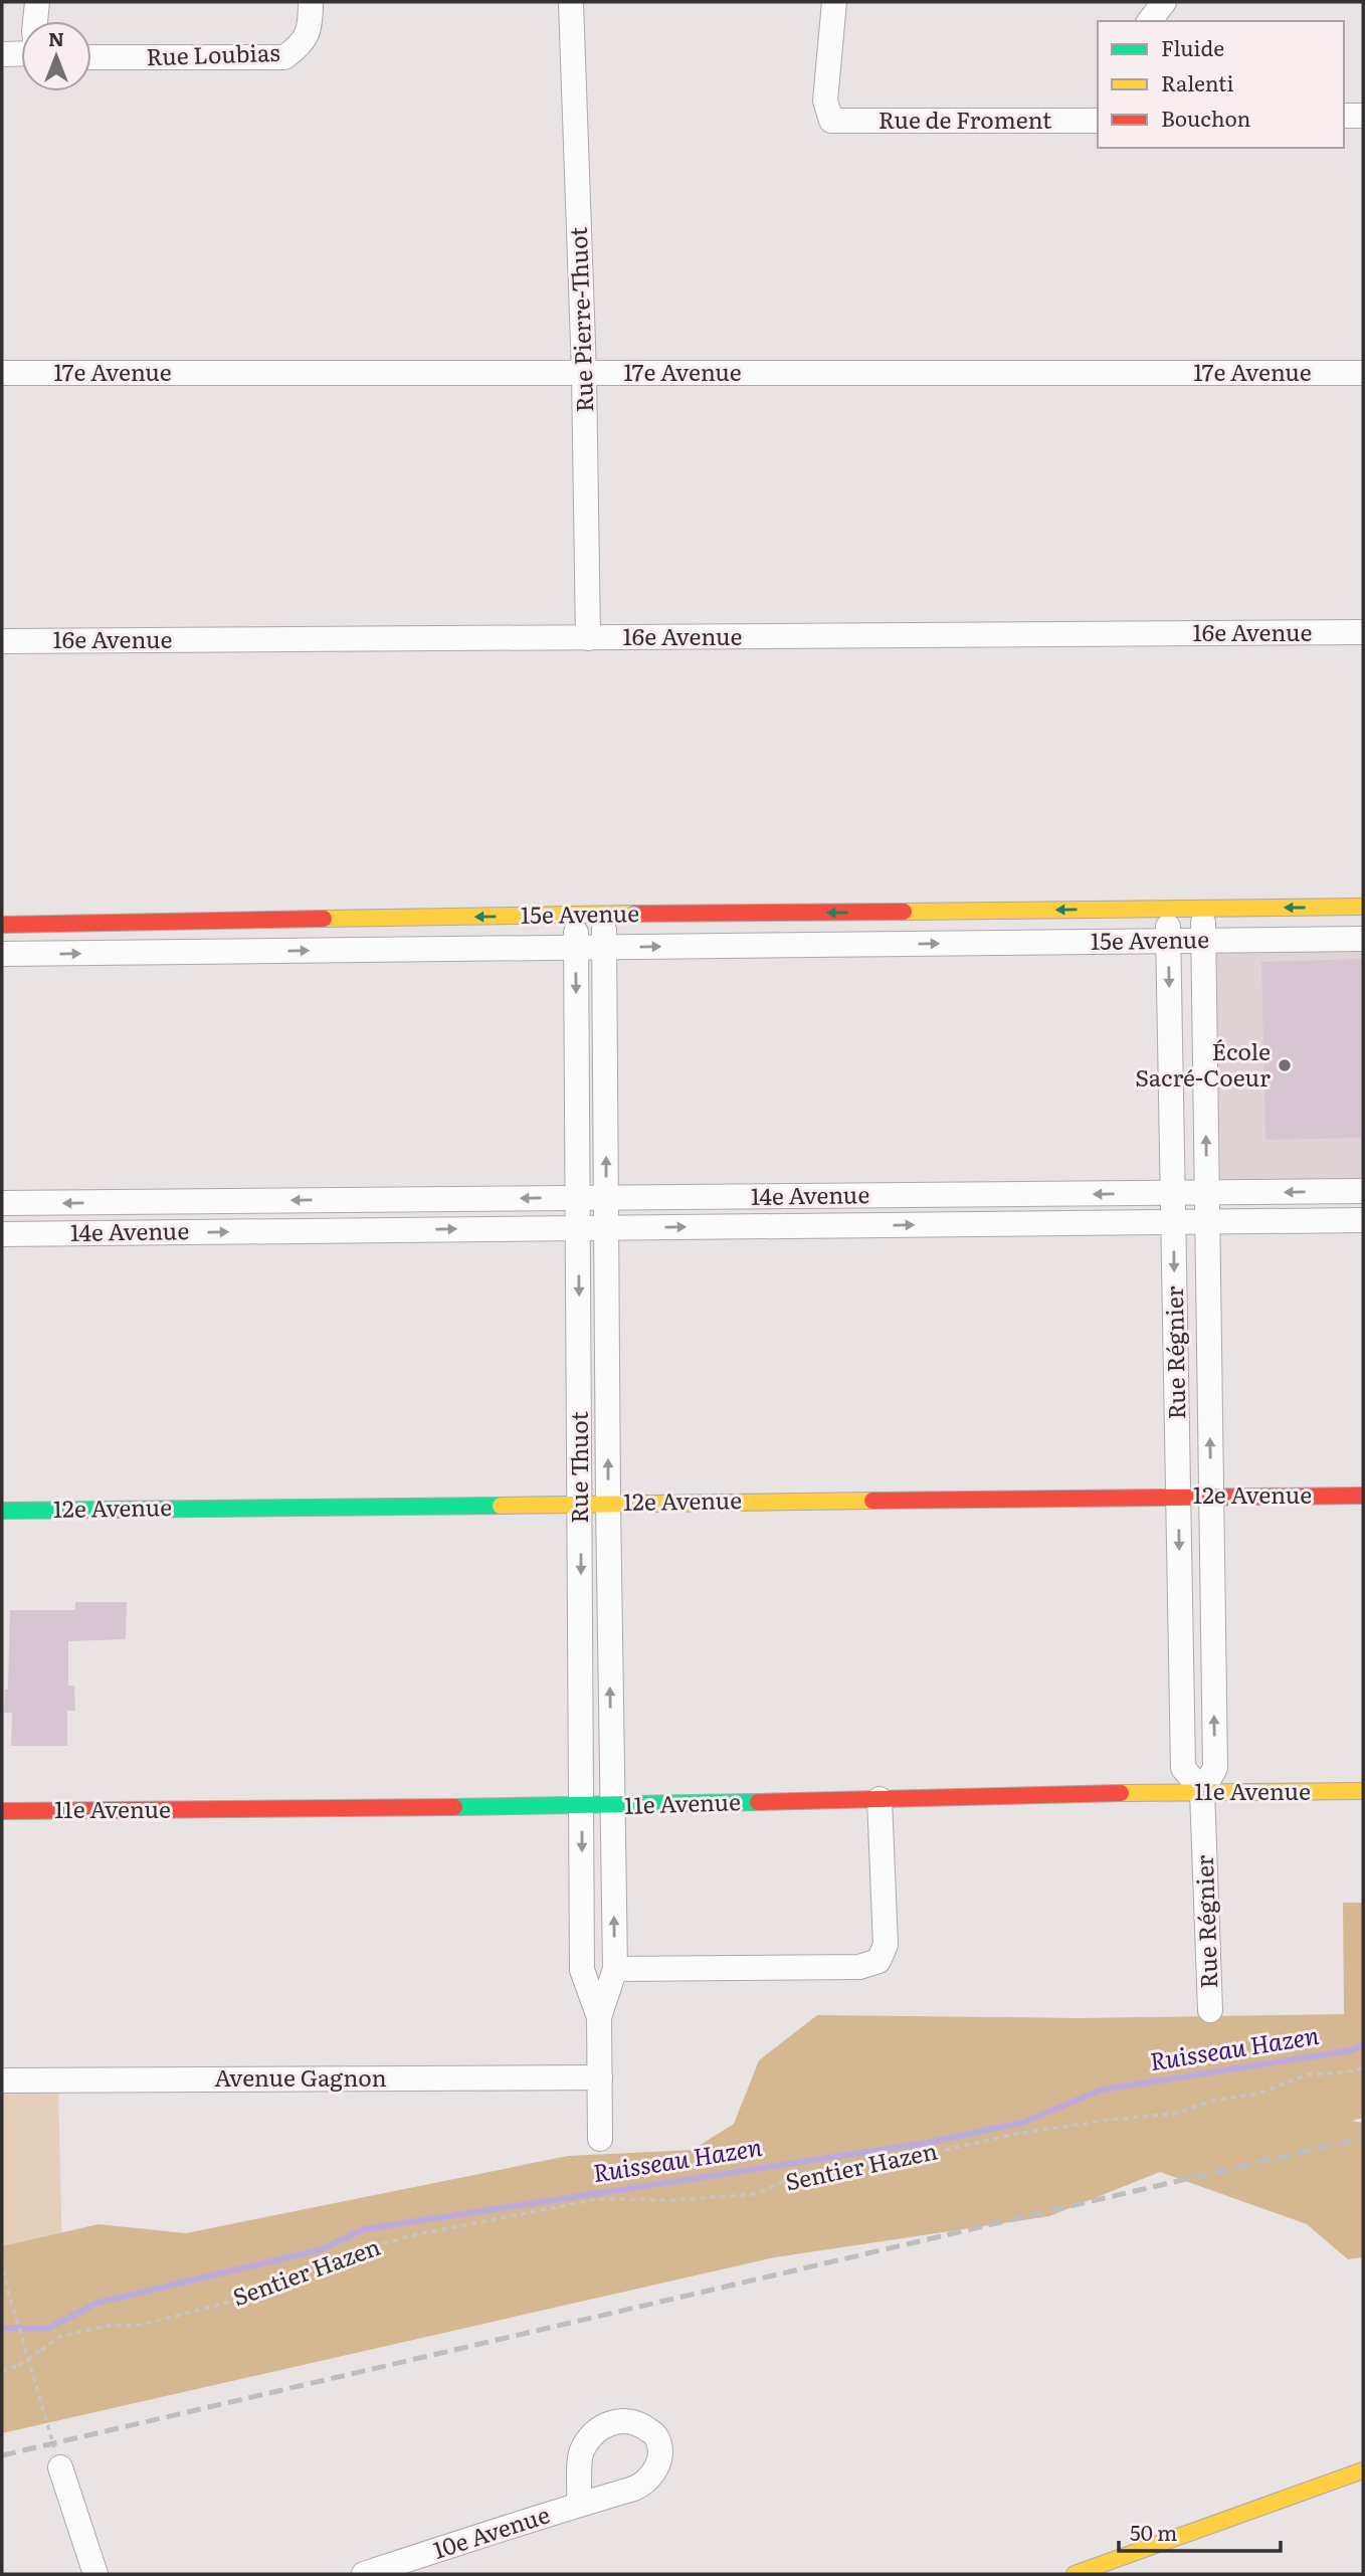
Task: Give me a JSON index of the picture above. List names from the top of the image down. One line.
{"streets":{"street":["Rue Loubias","Rue de Froment","Rue Pierre-Thuot","17e Avenue","16e Avenue","15e Avenue","14e Avenue","Rue Régnier","Rue Thuot","12e Avenue","11e Avenue","Avenue Gagnon","10e Avenue"],"path":["Sentier Hazen"]},"crossings":[["Rue Pierre-Thuot","17e Avenue"],["Rue Pierre-Thuot","16e Avenue"],["15e Avenue","Rue Régnier"],["15e Avenue","Rue Thuot"],["14e Avenue","Rue Régnier"],["14e Avenue","Rue Thuot"],["Rue Régnier","12e Avenue"],["Rue Régnier","11e Avenue"],["Rue Thuot","12e Avenue"],["Rue Thuot","11e Avenue"],["Rue Thuot","Avenue Gagnon"]],"water":["Ruisseau Hazen"],"places":["École Sacré-Coeur"],"legend":["Fluide","Ralenti","Bouchon"],"scale_bar":"50 m","north":"top"}
